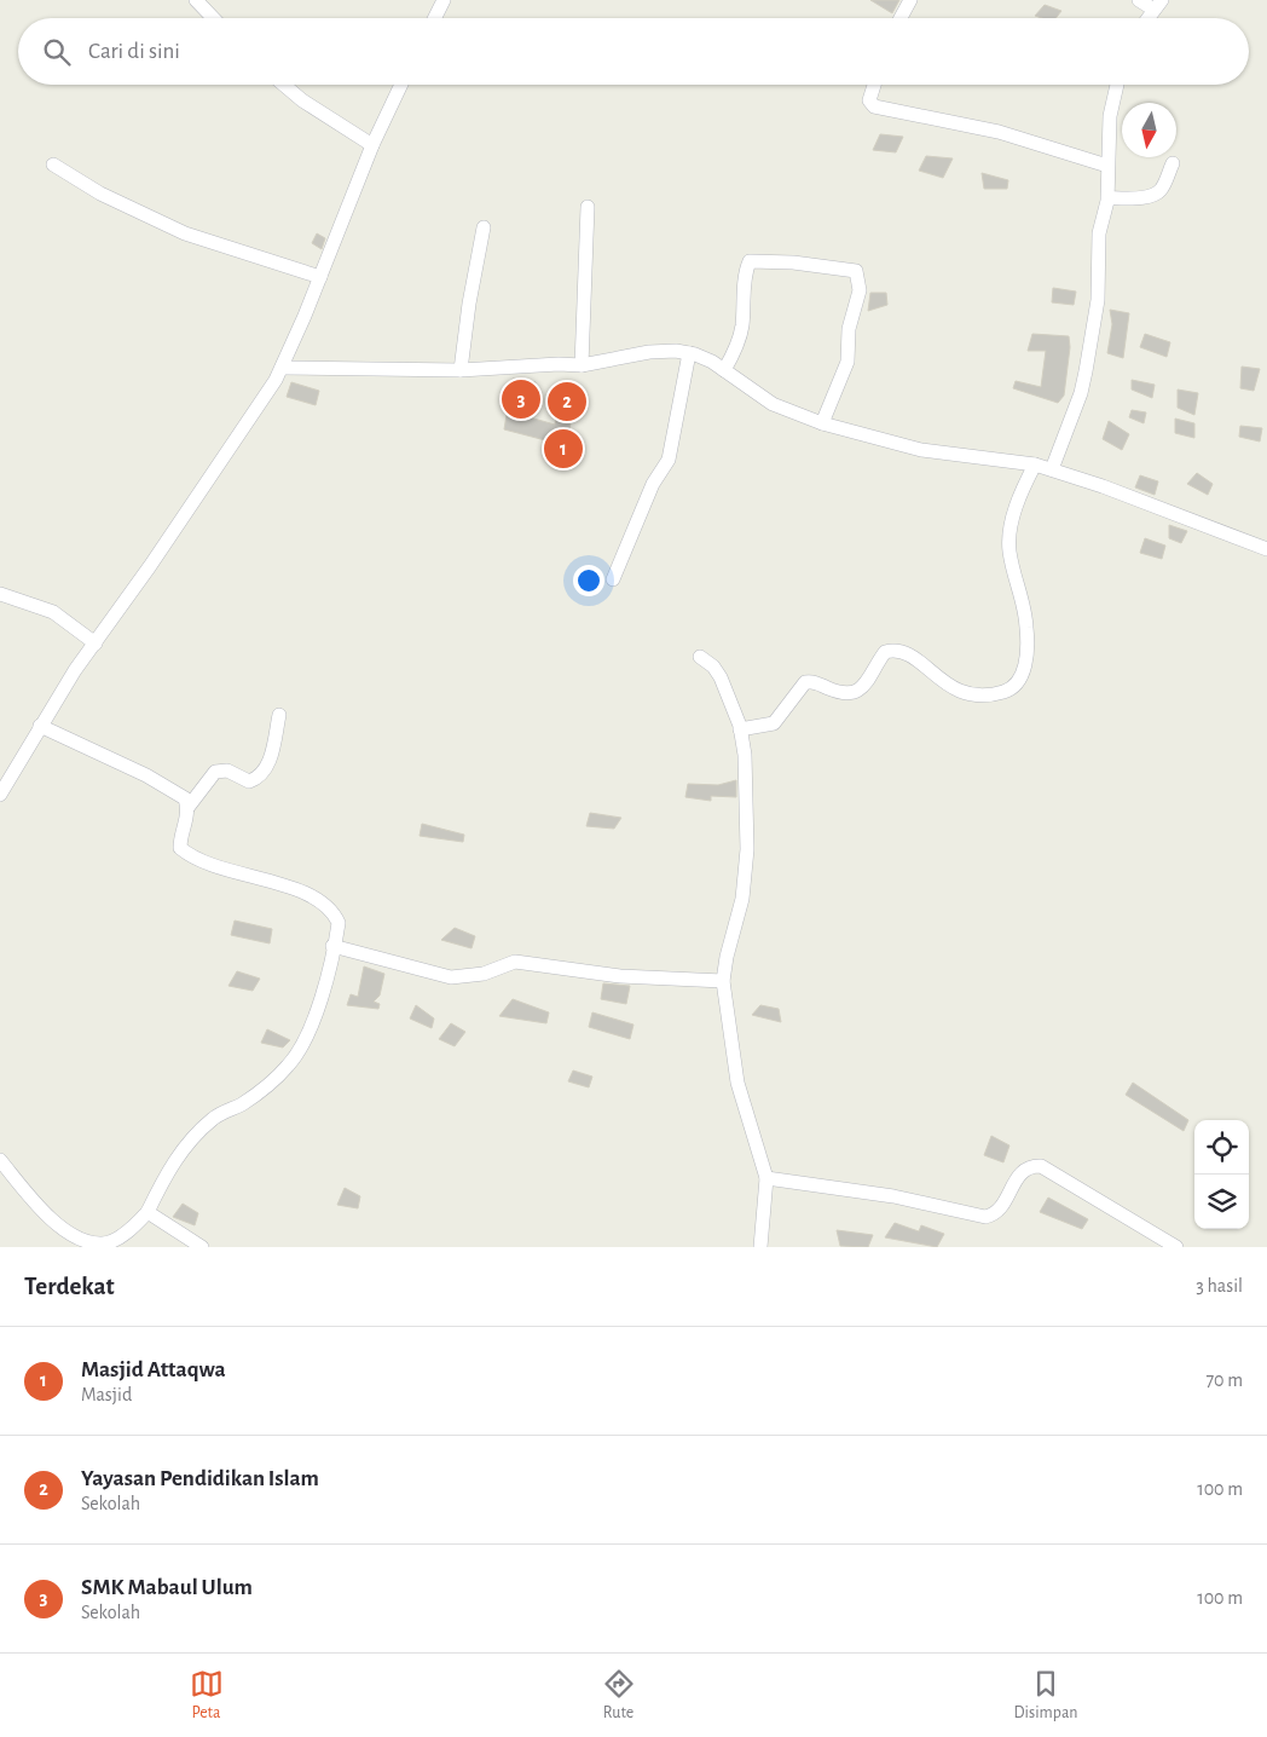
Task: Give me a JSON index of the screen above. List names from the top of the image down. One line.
{"north":"bottom","page":{"search":"Cari di sini","pins":["3","2","1"],"heading":["Terdekat","3 hasil"],"list":[{"mark":"1","name":"Masjid Attaqwa","note":"Masjid","value":"70 m"},{"mark":"2","name":"Yayasan Pendidikan Islam","note":"Sekolah","value":"100 m"},{"mark":"3","name":"SMK Mabaul Ulum","note":"Sekolah","value":"100 m"}],"nav":["Peta","Rute","Disimpan"]}}
